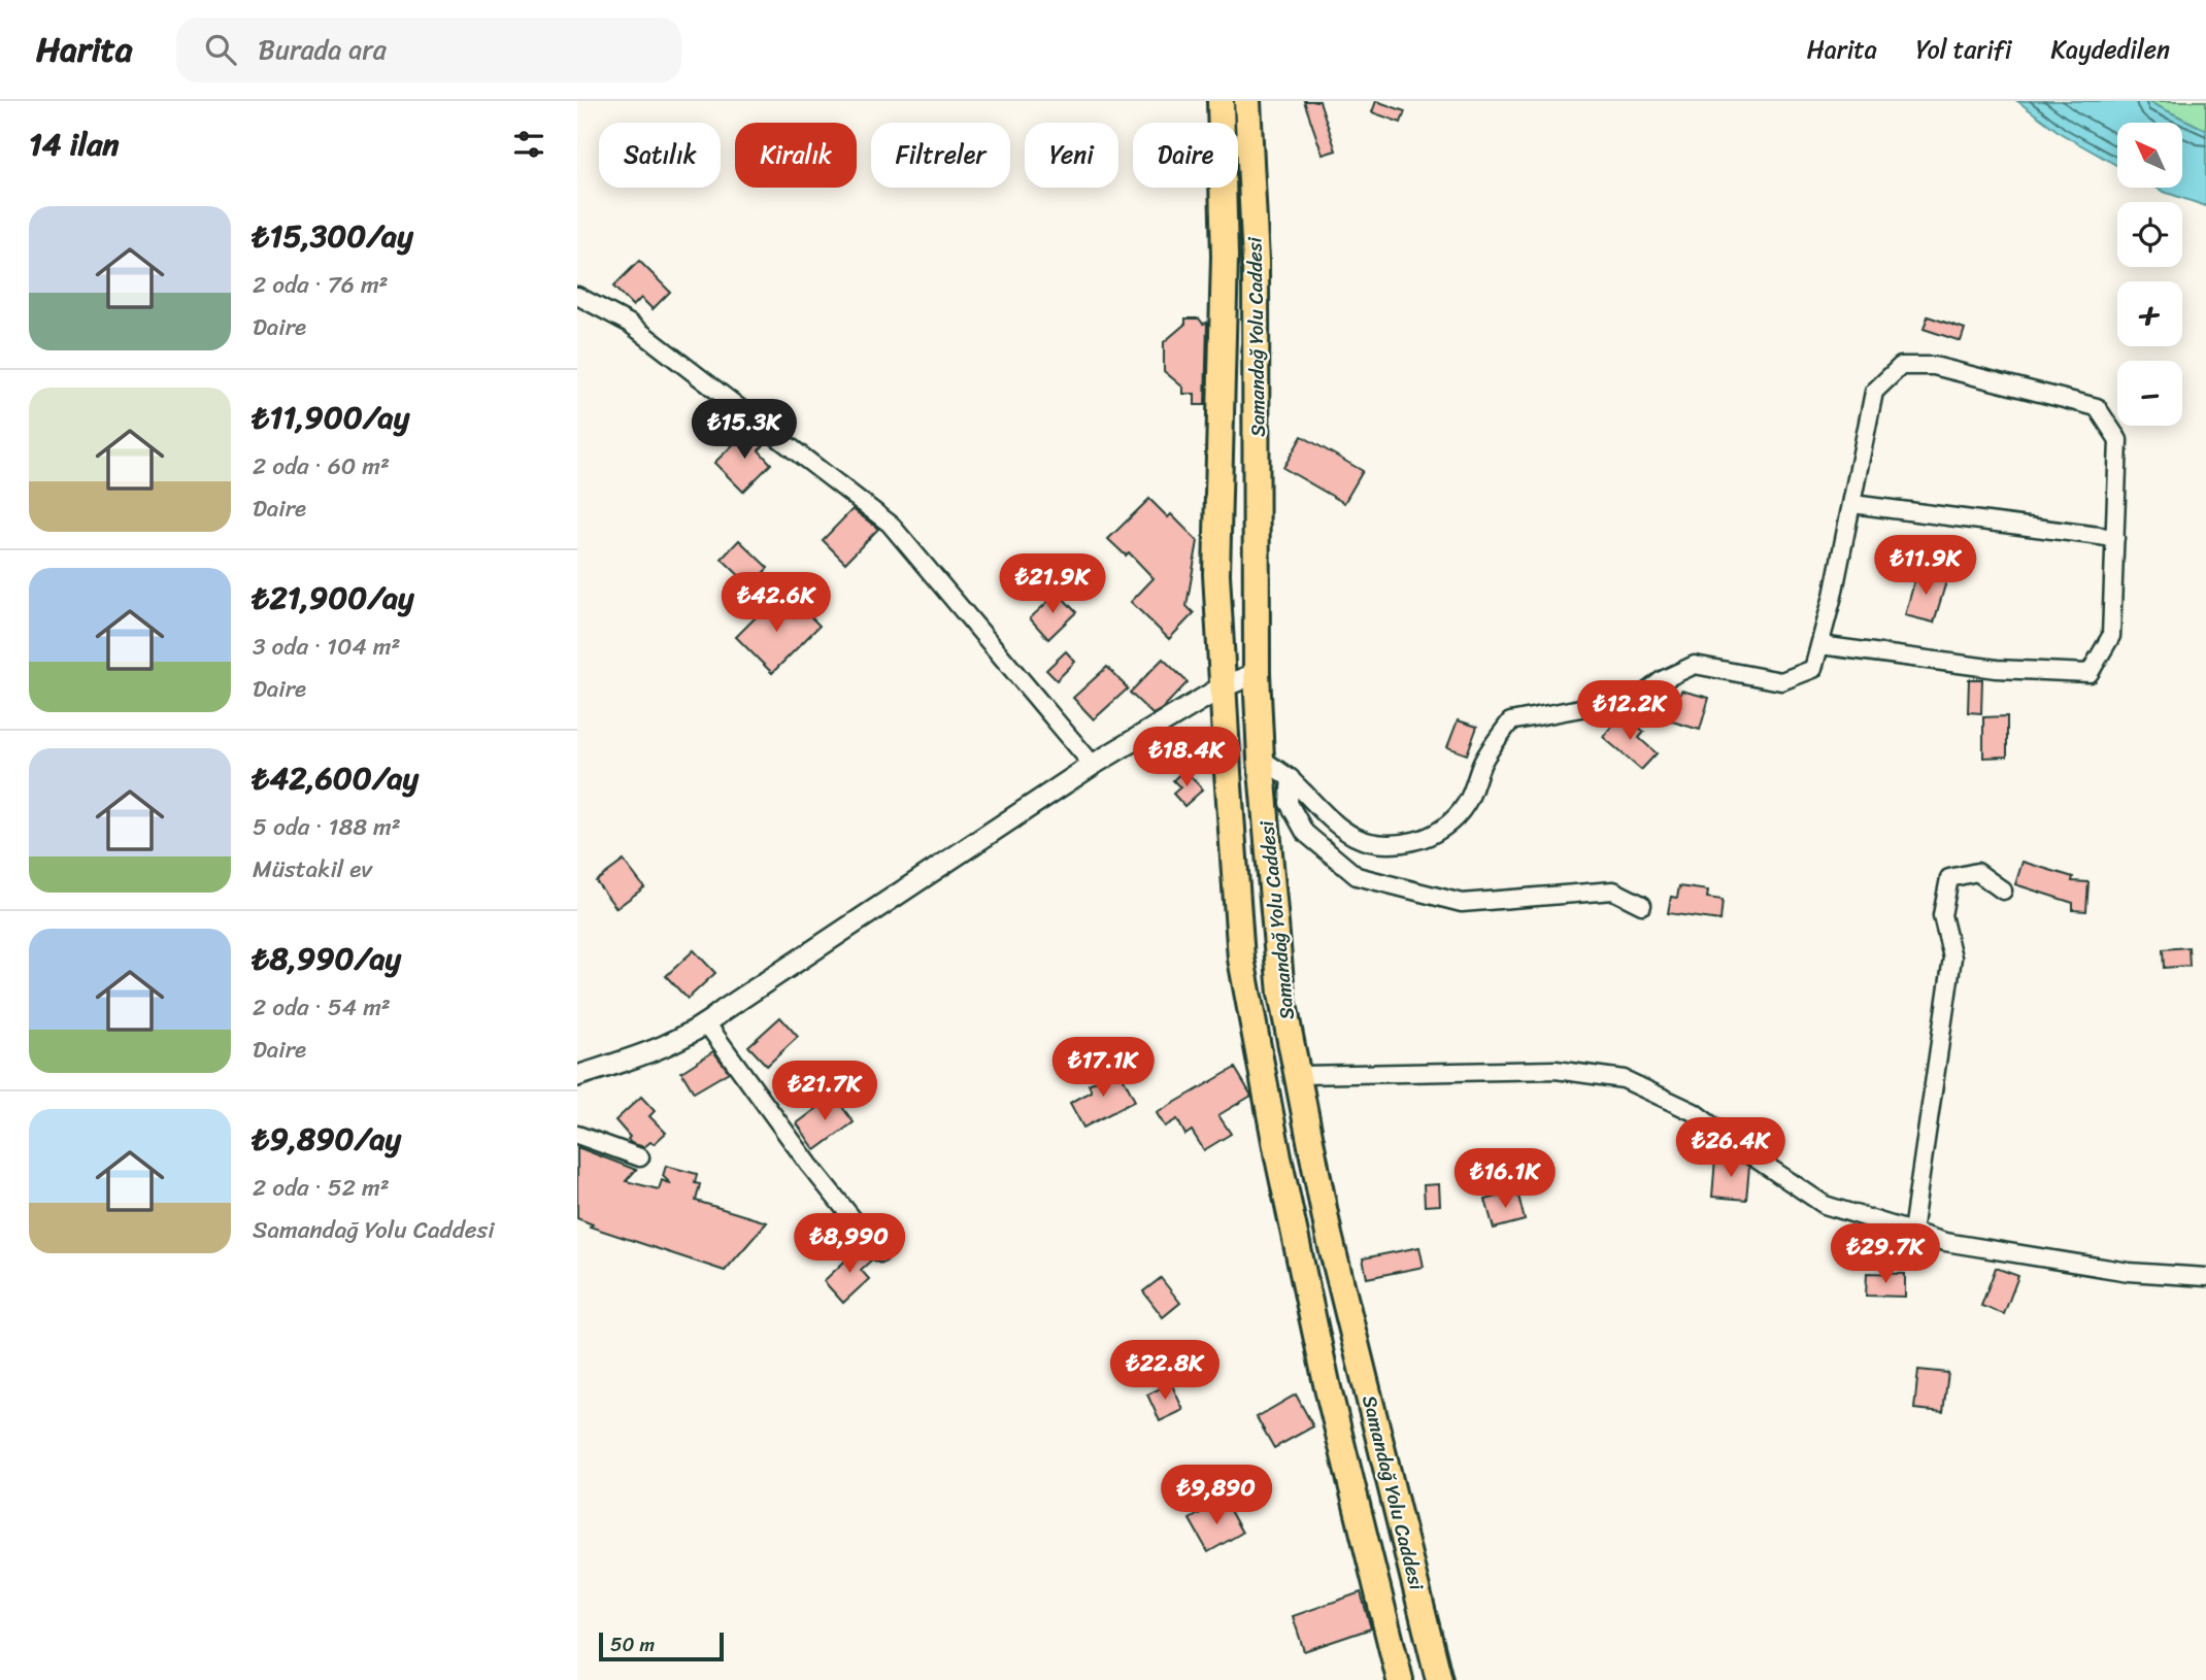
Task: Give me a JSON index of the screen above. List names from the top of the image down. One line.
{"streets":{"highway":["Samandağ Yolu Caddesi"]},"scale_bar":"50 m","north":"top left","page":{"header":"Harita","search":"Burada ara","nav":["Harita","Yol tarifi","Kaydedilen"],"heading":"14 ilan","map_buttons":["+","−"],"chip":["Satılık","Kiralık","Filtreler","Yeni","Daire"],"list":[{"name":"₺15,300/ay","note":"2 oda · 76 m² · Daire"},{"name":"₺11,900/ay","note":"2 oda · 60 m² · Daire"},{"name":"₺21,900/ay","note":"3 oda · 104 m² · Daire"},{"name":"₺42,600/ay","note":"5 oda · 188 m² · Müstakil ev"},{"name":"₺8,990/ay","note":"2 oda · 54 m² · Daire"},{"name":"₺9,890/ay","note":"2 oda · 52 m² · Samandağ Yolu Caddesi"}],"price":["₺15.3K","₺11.9K","₺21.9K","₺42.6K","₺12.2K","₺18.4K","₺17.1K","₺21.7K","₺26.4K","₺16.1K","₺8,990","₺29.7K","₺22.8K","₺9,890"],"scale":"50 m"}}
